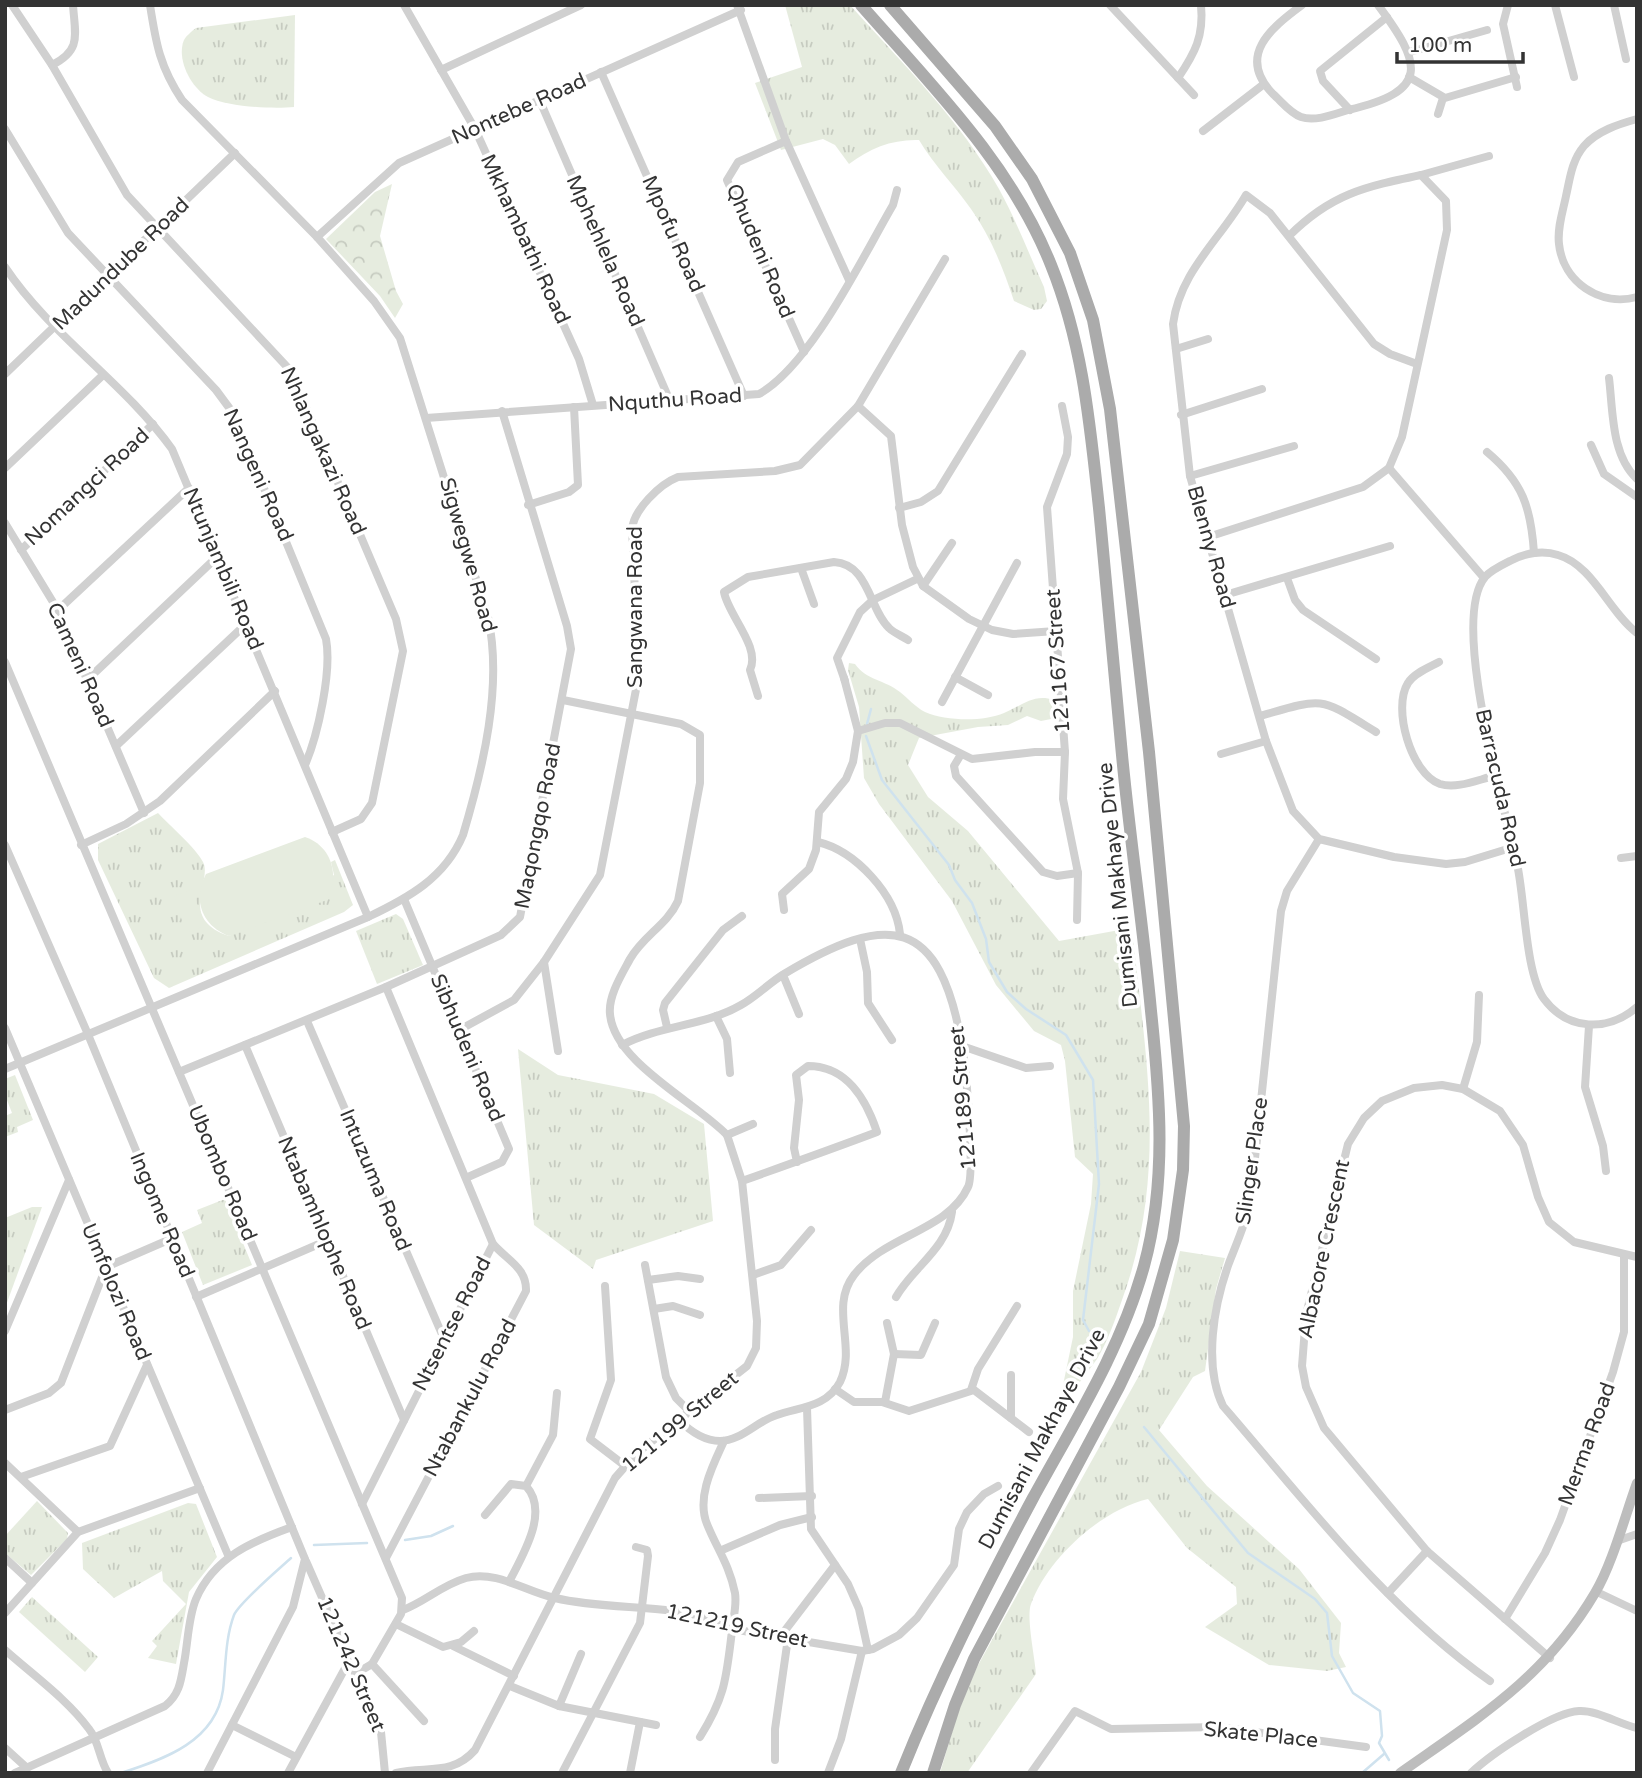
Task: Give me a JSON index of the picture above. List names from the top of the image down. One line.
{"streets":{"main road":["Dumisani Makhaye Drive"],"street":["Nontebe Road","Mpofu Road","Mkhambathi Road","Mphehlela Road","Qhudeni Road","Madundube Road","Nquthu Road","Nhlangakazi Road","Nangeni Road","Nomangci Road","Blenny Road","Sigwegwe Road","Ntunjambili Road","Sangwana Road","121167 Street","Cameni Road","Barracuda Road","Maqongqo Road","Sibhudeni Road","121189 Street","Slinger Place","Ubombo Road","Intuzuma Road","Ingome Road","Ntabamhlophe Road","Albacore Crescent","Umfolozi Road","Ntsentse Road","Ntabankulu Road","121199 Street","Merma Road","121219 Street","121242 Street","Skate Place"]},"crossings":[["Nontebe Road","Mpofu Road"],["Nontebe Road","Mkhambathi Road"],["Nontebe Road","Mphehlela Road"],["Nontebe Road","Sigwegwe Road"],["Mpofu Road","Nquthu Road"],["Mkhambathi Road","Nquthu Road"],["Mphehlela Road","Nquthu Road"],["Qhudeni Road","Nquthu Road"],["Madundube Road","Nhlangakazi Road"],["Madundube Road","Nangeni Road"],["Madundube Road","Sigwegwe Road"],["Madundube Road","Ntunjambili Road"],["Nquthu Road","Sigwegwe Road"],["Nquthu Road","Maqongqo Road"],["Nhlangakazi Road","Ntunjambili Road"],["Nangeni Road","Ntunjambili Road"],["Nomangci Road","Ntunjambili Road"],["Nomangci Road","Cameni Road"],["Blenny Road","Slinger Place"],["Sigwegwe Road","Ntunjambili Road"],["Sigwegwe Road","Sibhudeni Road"],["Sigwegwe Road","Ubombo Road"],["Sigwegwe Road","Ingome Road"],["Sigwegwe Road","Umfolozi Road"],["Sangwana Road","Sibhudeni Road"],["Maqongqo Road","Sibhudeni Road"],["Maqongqo Road","Ubombo Road"],["Maqongqo Road","Intuzuma Road"],["Maqongqo Road","Ntabamhlophe Road"],["Maqongqo Road","Ntsentse Road"],["Sibhudeni Road","Ntsentse Road"],["Ubombo Road","Ntsentse Road"],["Ubombo Road","Ntabankulu Road"],["Ubombo Road","121219 Street"],["Intuzuma Road","Ntsentse Road"],["Ingome Road","121242 Street"],["Ntabamhlophe Road","Ntsentse Road"],["Albacore Crescent","Merma Road"],["Ntsentse Road","Ntabankulu Road"],["121199 Street","121219 Street"]],"scale_bar":"100 m"}
